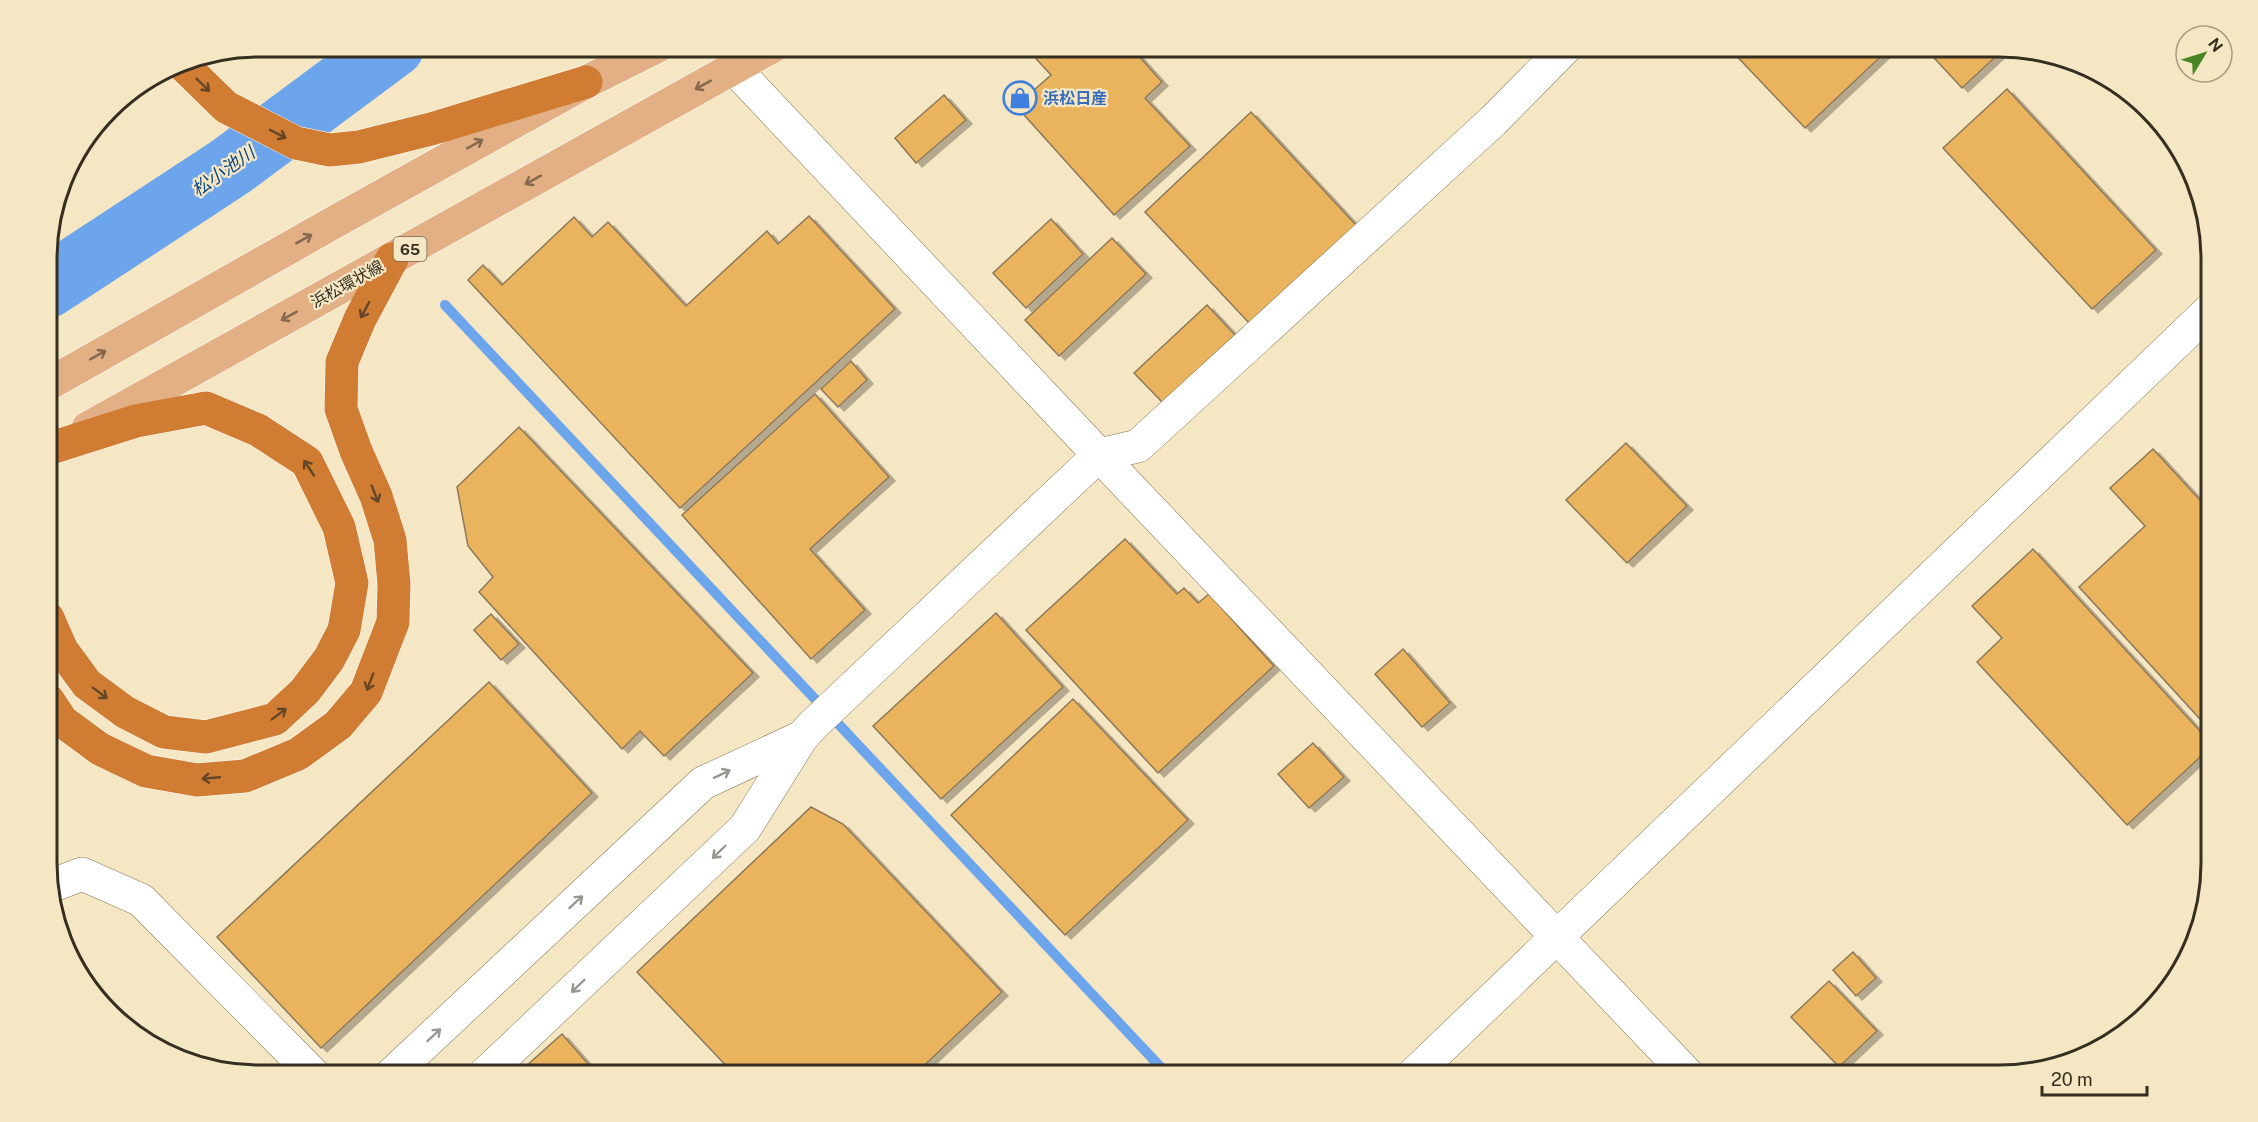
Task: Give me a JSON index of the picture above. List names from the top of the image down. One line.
{"streets":{"main road":["65","浜松環状線"]},"water":["松小池川"],"places":{"shop":["浜松日産"]},"scale_bar":"20 m","north":"top right"}
